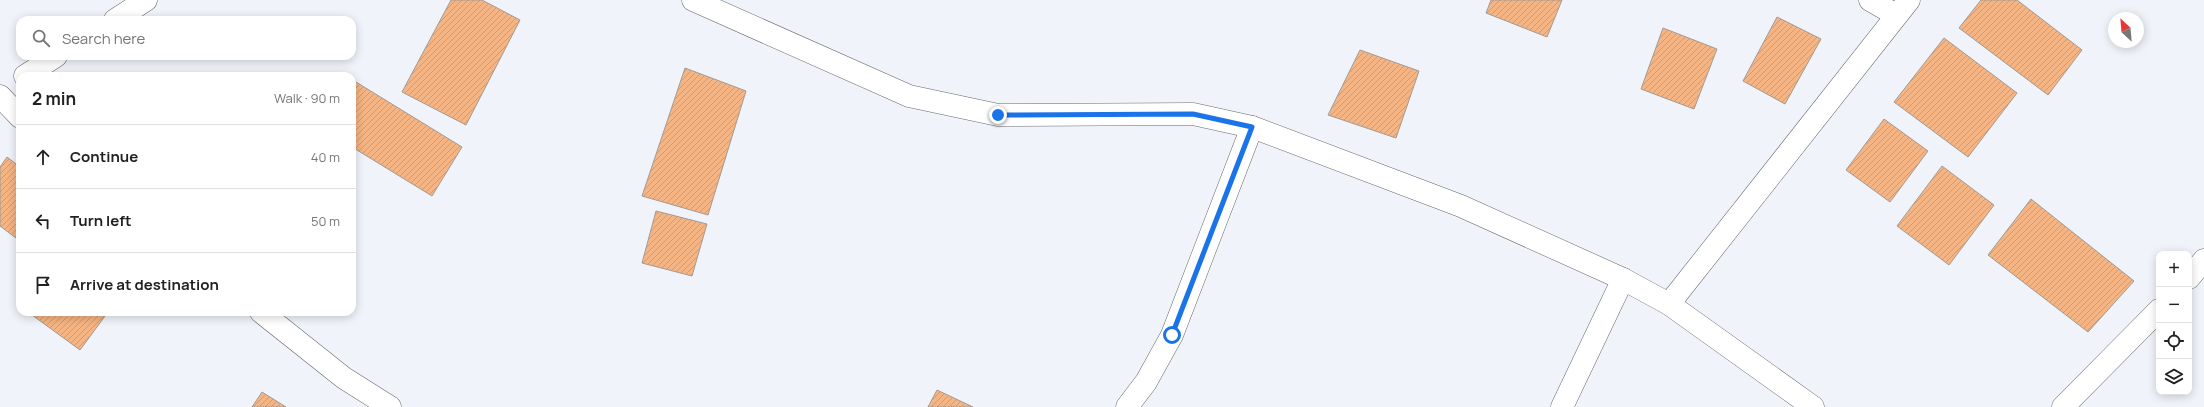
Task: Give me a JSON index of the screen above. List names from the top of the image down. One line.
{"north":"top left","page":{"search":"Search here","heading":["2 min","Walk · 90 m"],"list":[["Continue","40 m"],["Turn left","50 m"],"Arrive at destination"],"map_buttons":["+","−"]}}
